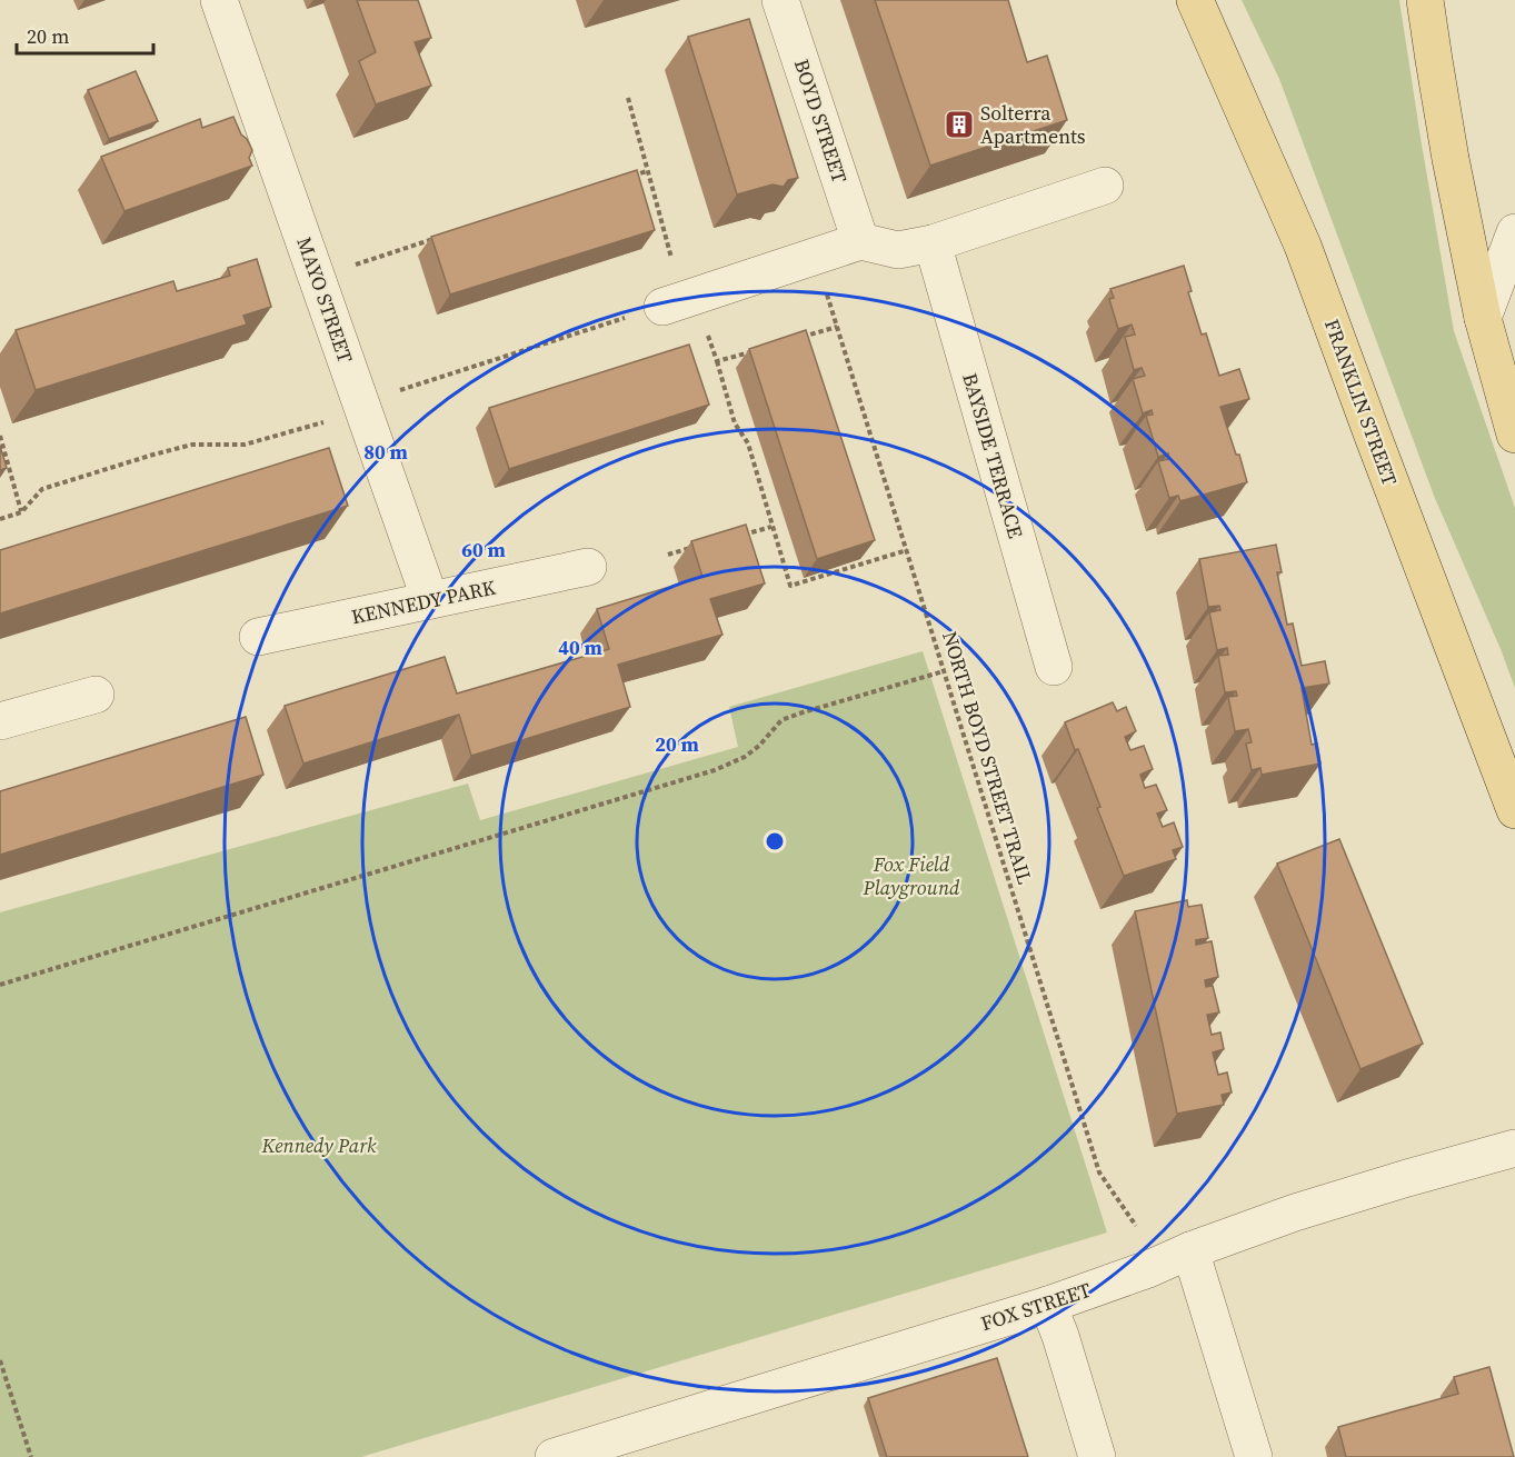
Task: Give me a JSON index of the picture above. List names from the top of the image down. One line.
{"streets":{"main road":["FRANKLIN STREET"],"street":["BOYD STREET","MAYO STREET","BAYSIDE TERRACE","KENNEDY PARK","FOX STREET"],"path":["NORTH BOYD STREET TRAIL"]},"crossings":[["MAYO STREET","KENNEDY PARK"]],"parks":["Fox Field Playground","Kennedy Park"],"places":{"building":["Solterra Apartments"]},"scale_bar":"20 m","rings":["80 m","60 m","40 m","20 m"]}
